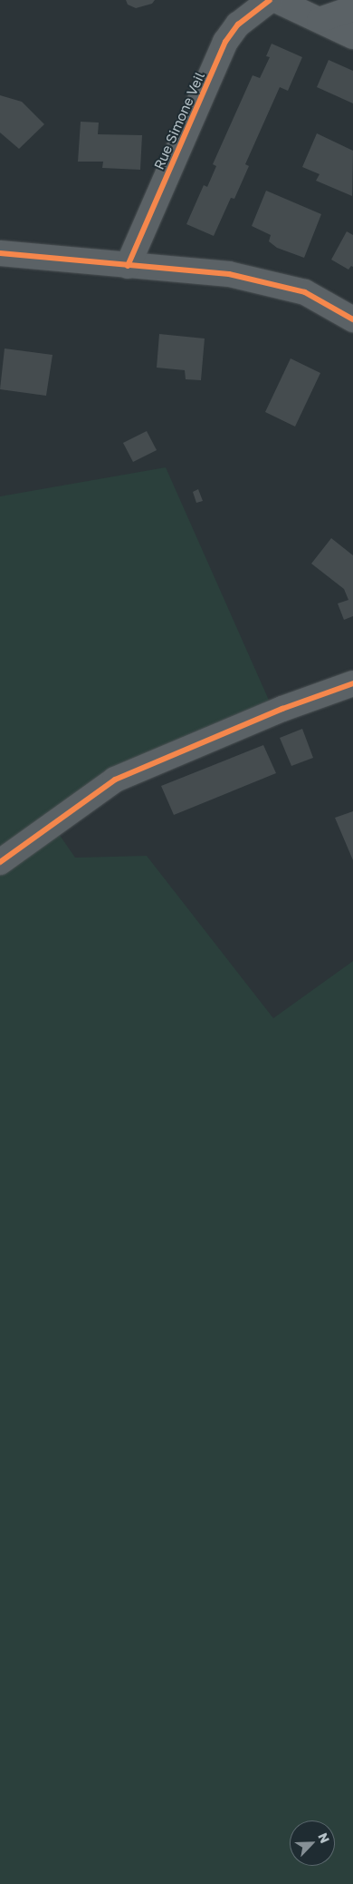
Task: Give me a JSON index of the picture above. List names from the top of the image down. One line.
{"streets":{"street":["Rue Simone Veil"]},"north":"top right"}
